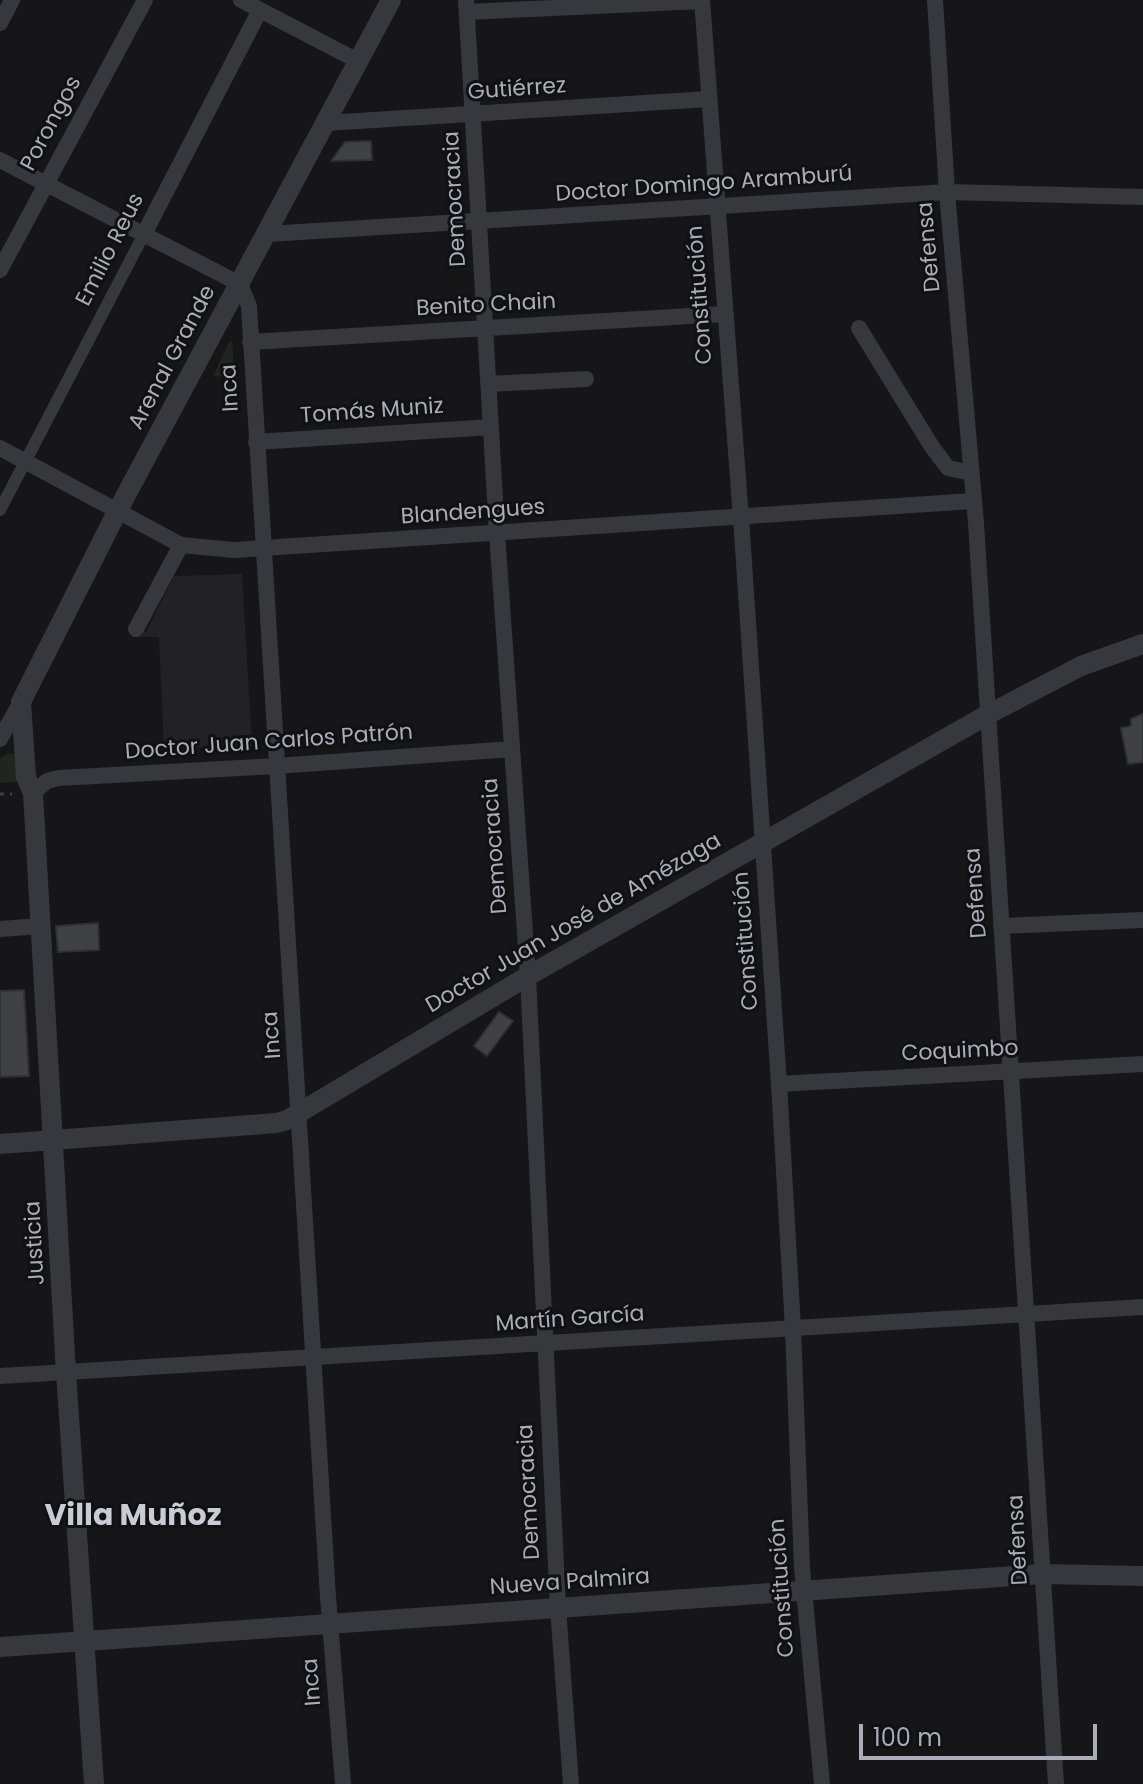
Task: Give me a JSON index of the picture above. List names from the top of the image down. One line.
{"streets":{"street":["Gutiérrez","Porongos","Doctor Domingo Aramburú","Democracia","Defensa","Emilio Reus","Constitución","Benito Chain","Arenal Grande","Inca","Tomás Muniz","Blandengues","Doctor Juan Carlos Patrón","Doctor Juan José de Amézaga","Coquimbo","Justicia","Martín García","Nueva Palmira"]},"crossings":[["Gutiérrez","Democracia"],["Gutiérrez","Constitución"],["Gutiérrez","Arenal Grande"],["Doctor Domingo Aramburú","Democracia"],["Doctor Domingo Aramburú","Defensa"],["Doctor Domingo Aramburú","Constitución"],["Doctor Domingo Aramburú","Arenal Grande"],["Democracia","Benito Chain"],["Democracia","Tomás Muniz"],["Democracia","Blandengues"],["Democracia","Doctor Juan Carlos Patrón"],["Democracia","Doctor Juan José de Amézaga"],["Democracia","Martín García"],["Democracia","Nueva Palmira"],["Defensa","Blandengues"],["Defensa","Doctor Juan José de Amézaga"],["Defensa","Coquimbo"],["Defensa","Martín García"],["Defensa","Nueva Palmira"],["Emilio Reus","Blandengues"],["Constitución","Benito Chain"],["Constitución","Blandengues"],["Constitución","Doctor Juan José de Amézaga"],["Constitución","Coquimbo"],["Constitución","Martín García"],["Constitución","Nueva Palmira"],["Benito Chain","Inca"],["Arenal Grande","Inca"],["Arenal Grande","Blandengues"],["Arenal Grande","Justicia"],["Inca","Tomás Muniz"],["Inca","Blandengues"],["Inca","Doctor Juan Carlos Patrón"],["Inca","Doctor Juan José de Amézaga"],["Inca","Martín García"],["Inca","Nueva Palmira"],["Doctor Juan Carlos Patrón","Justicia"],["Doctor Juan José de Amézaga","Justicia"],["Justicia","Martín García"],["Justicia","Nueva Palmira"]],"districts":["Villa Muñoz"],"scale_bar":"100 m"}
